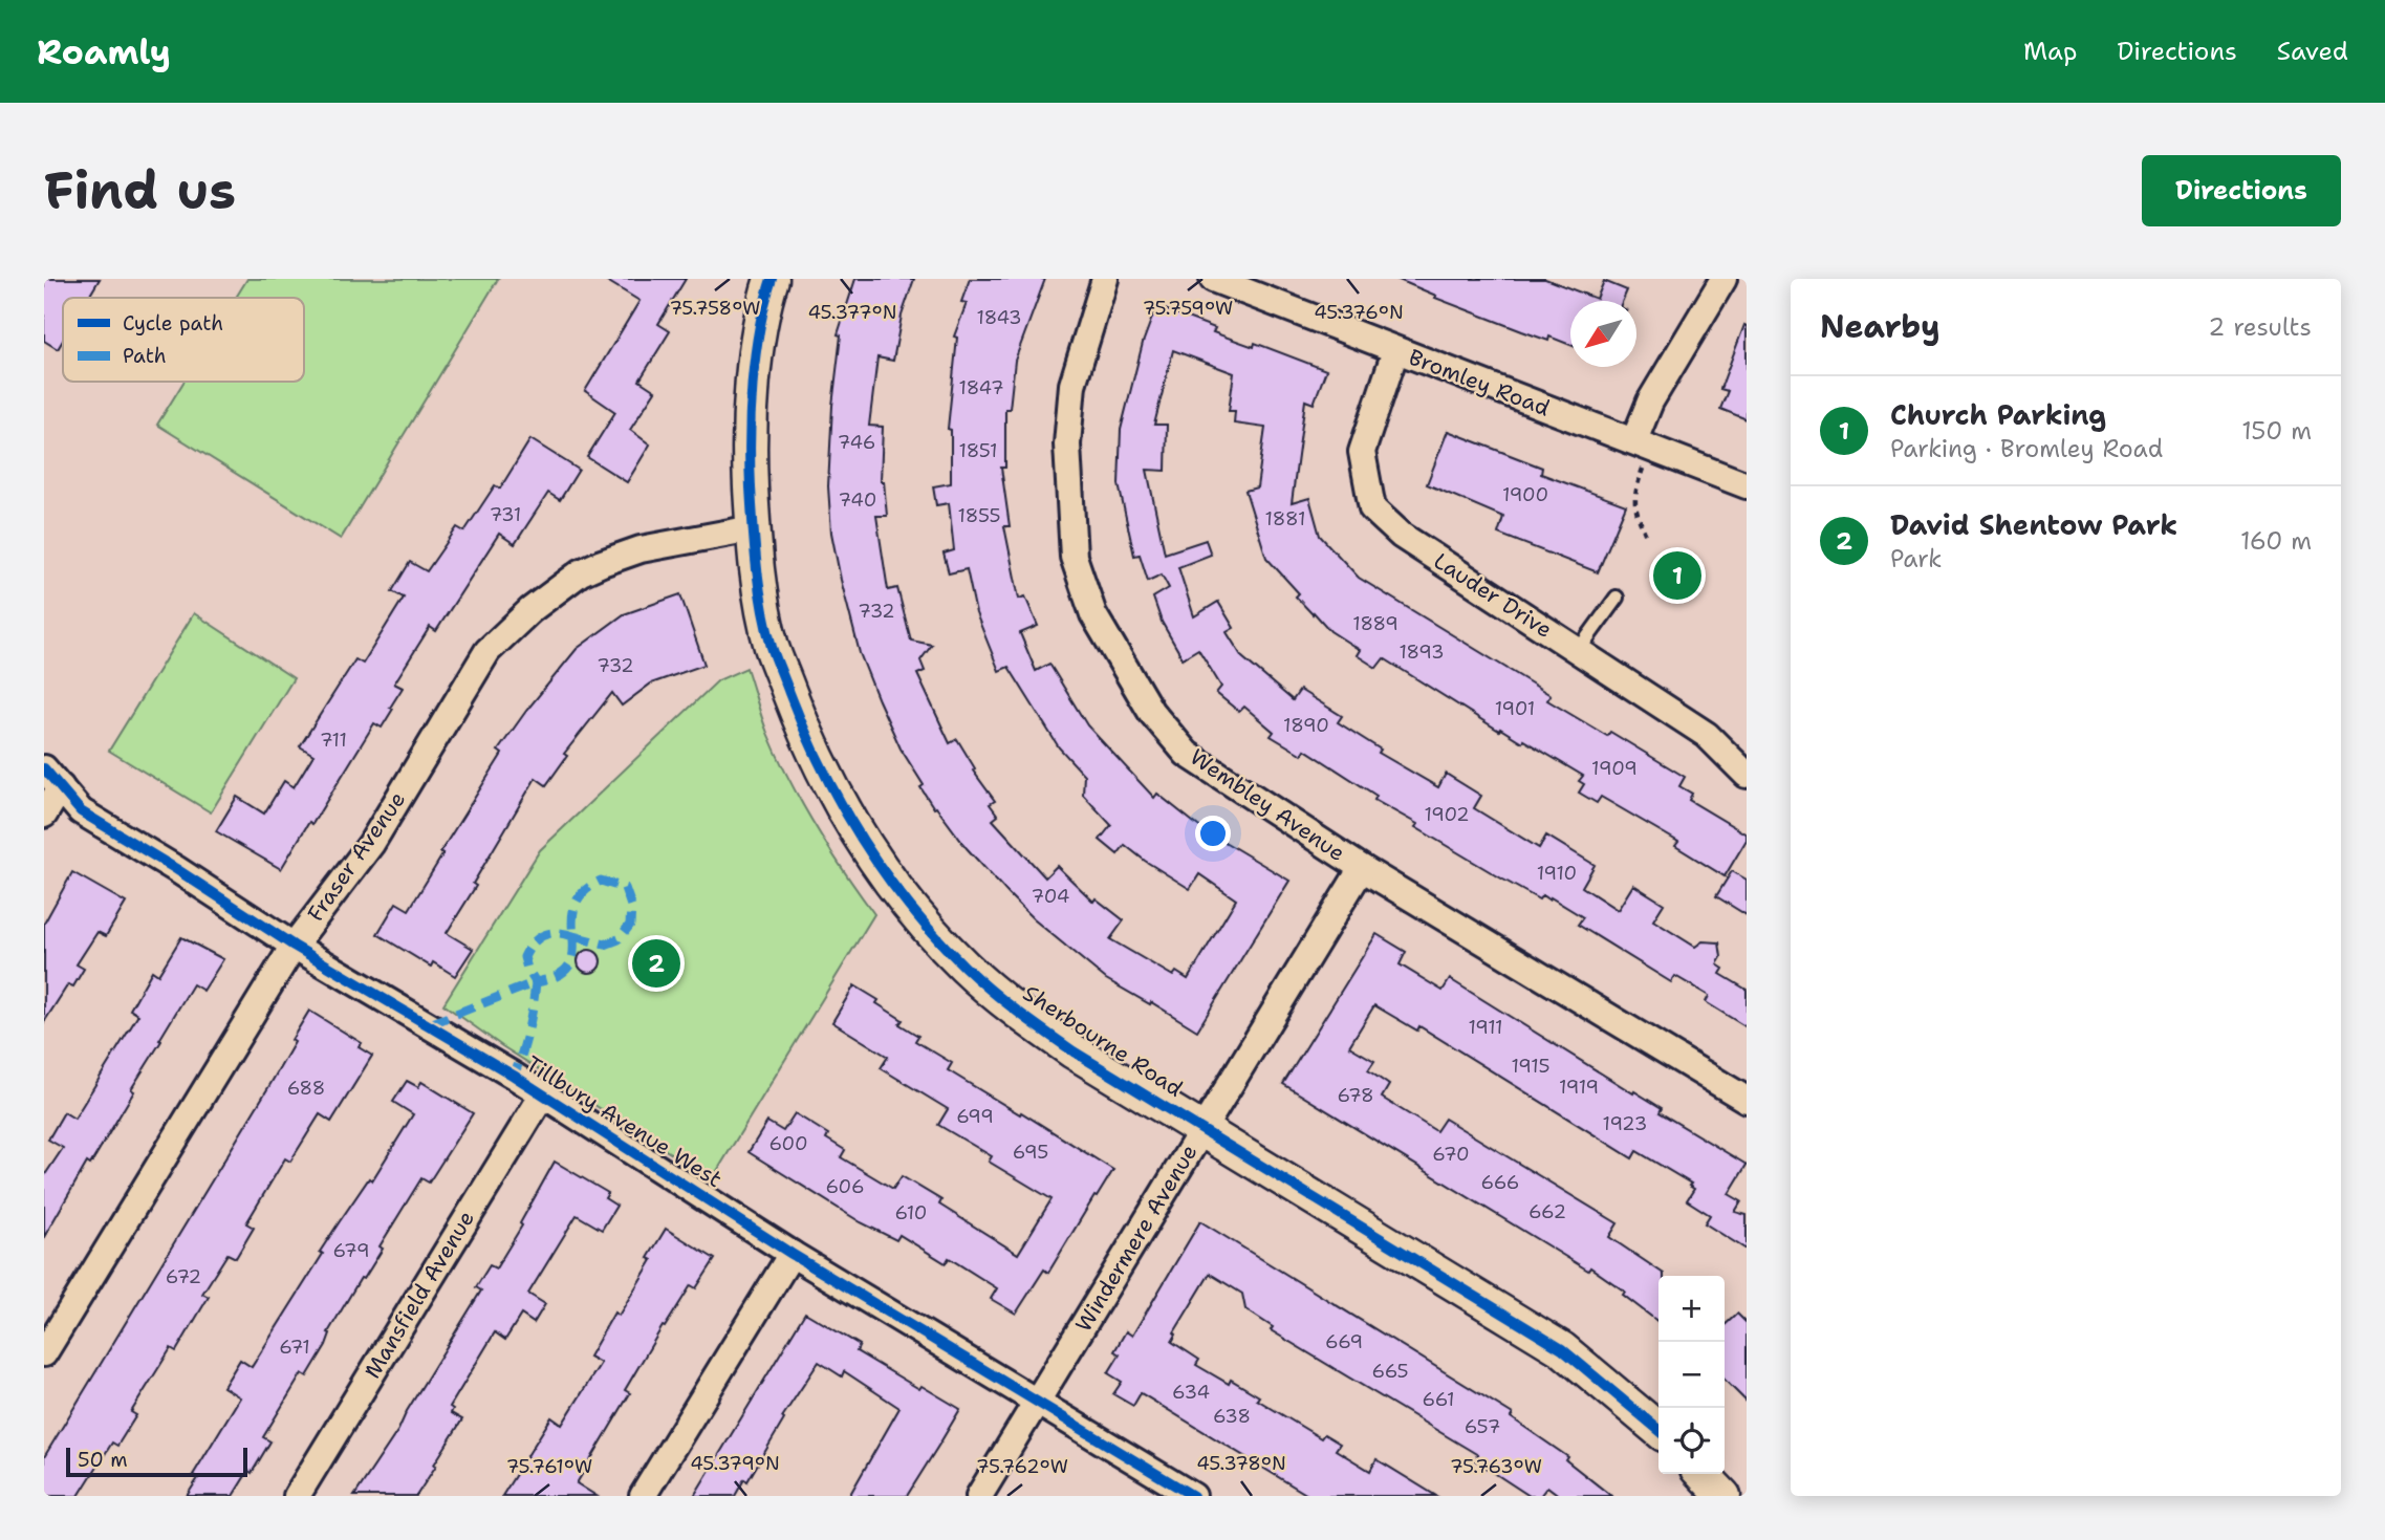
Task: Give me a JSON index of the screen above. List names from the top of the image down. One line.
{"streets":{"street":["Bromley Road","Lauder Drive","Wembley Avenue","Fraser Avenue","Sherbourne Road","Tillbury Avenue West","Windermere Avenue","Mansfield Avenue"]},"crossings":[["Bromley Road","Lauder Drive"],["Wembley Avenue","Windermere Avenue"],["Fraser Avenue","Sherbourne Road"],["Fraser Avenue","Tillbury Avenue West"],["Sherbourne Road","Windermere Avenue"],["Tillbury Avenue West","Windermere Avenue"],["Tillbury Avenue West","Mansfield Avenue"]],"house_numbers":["1843","1847","746","1851","1900","740","731","1855","1881","732","1889","1893","732","1901","1890","711","1909","1902","1910","704","1911","1915","1919","688","678","699","1923","600","695","670","666","606","662","610","679","672","669","671","665","634","661","638","657"],"legend":["Cycle path","Path"],"scale_bar":"50 m","north":"bottom left","page":{"header":"Roamly","nav":["Map","Directions","Saved"],"buttons":"Directions","title":"Find us","heading":["Nearby","2 results"],"list":[{"mark":"1","name":"Church Parking","note":"Parking · Bromley Road","value":"150 m"},{"mark":"2","name":"David Shentow Park","note":"Park","value":"160 m"}],"pins":["1","2"],"map_buttons":["+","−"],"scale":"50 m"},"coordinates":["75.758°W","75.759°W","45.377°N","45.376°N","45.379°N","45.378°N","75.761°W","75.762°W","75.763°W"]}
